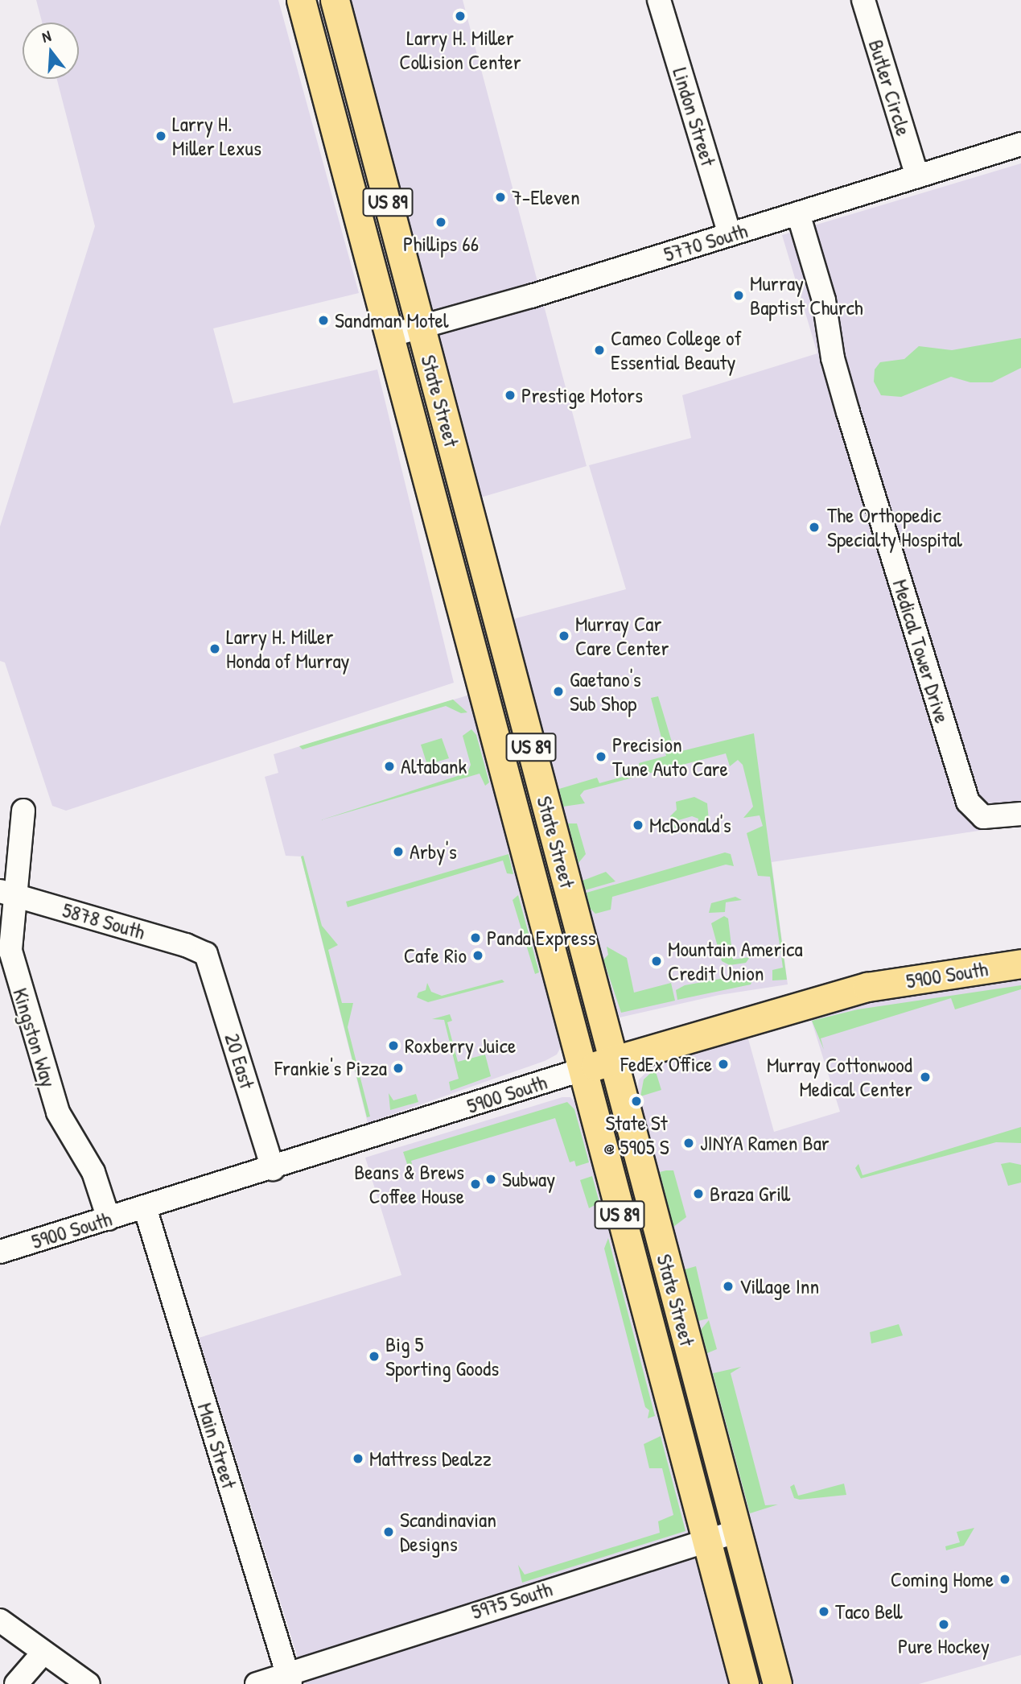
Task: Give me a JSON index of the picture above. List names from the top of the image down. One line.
{"streets":{"main road":["US 89","State Street","5900 South"],"street":["Butler Circle","Lindon Street","5770 South","Medical Tower Drive","5878 South","Kingston Way","20 East","Main Street","5975 South"]},"crossings":[["Butler Circle","5770 South"],["Lindon Street","5770 South"],["5770 South","State Street"],["5770 South","Medical Tower Drive"],["State Street","5900 South"],["State Street","5975 South"],["5878 South","Kingston Way"],["5878 South","20 East"],["5900 South","Kingston Way"],["5900 South","20 East"],["5900 South","Main Street"],["Main Street","5975 South"]],"places":["Larry H. Miller Collision Center","Larry H. Miller Lexus","7-Eleven","Phillips 66","Murray Baptist Church","Sandman Motel","Cameo College of Essential Beauty","Prestige Motors","The Orthopedic Specialty Hospital","Murray Car Care Center","Larry H. Miller Honda of Murray","Gaetano's Sub Shop","Precision Tune Auto Care","Altabank","McDonald's","Arby's","Panda Express","Cafe Rio","Mountain America Credit Union","Roxberry Juice","FedEx Office","Frankie's Pizza","Murray Cottonwood Medical Center","State St @ 5905 S","JINYA Ramen Bar","Subway","Beans & Brews Coffee House","Braza Grill","Village Inn","Big 5 Sporting Goods","Mattress Dealzz","Scandinavian Designs","Coming Home","Taco Bell","Pure Hockey"],"north":"top"}
